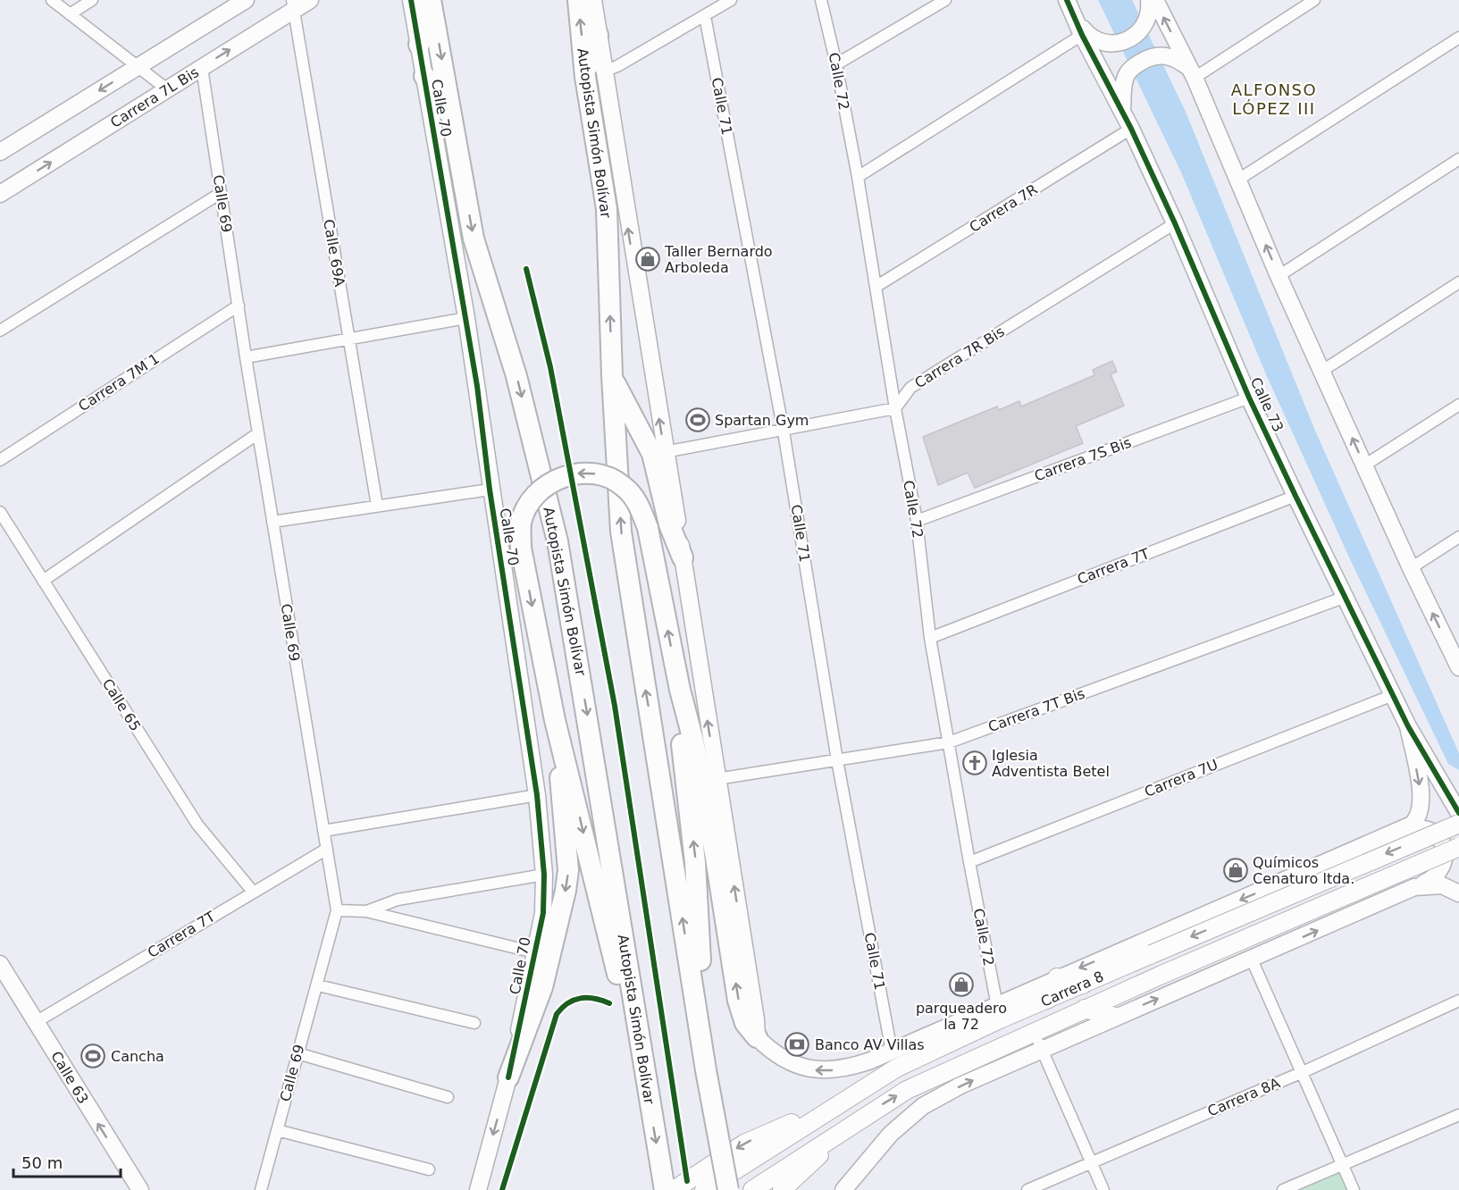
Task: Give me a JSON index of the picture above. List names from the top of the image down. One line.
{"streets":{"highway":["Autopista Simón Bolívar"],"main road":["Carrera 8"],"street":["Calle 72","Carrera 7L Bis","Calle 71","Calle 70","Calle 69","Carrera 7R","Calle 69A","Carrera 7R Bis","Carrera 7M 1","Calle 73","Carrera 7S Bis","Carrera 7T","Calle 65","Carrera 7T Bis","Carrera 7U","Calle 63","Carrera 8A"]},"crossings":[["Calle 72","Carrera 7R"],["Calle 72","Carrera 7R Bis"],["Calle 72","Carrera 7S Bis"],["Calle 72","Carrera 7T"],["Calle 72","Carrera 7T Bis"],["Calle 72","Carrera 7U"],["Calle 72","Carrera 8"],["Carrera 7L Bis","Calle 69"],["Carrera 7L Bis","Calle 69A"],["Calle 71","Carrera 7T Bis"],["Calle 71","Carrera 8"],["Calle 69","Carrera 7M 1"],["Calle 69","Carrera 7T"],["Carrera 7R","Calle 73"],["Carrera 7R Bis","Calle 73"],["Calle 73","Carrera 7S Bis"],["Calle 73","Carrera 7T"],["Calle 73","Carrera 7T Bis"],["Calle 73","Carrera 7U"],["Calle 73","Carrera 8"],["Carrera 7T","Calle 65"],["Carrera 7T","Calle 63"]],"one_way":["Calle 63"],"districts":["ALFONSO LÓPEZ III"],"places":{"shop":["Taller Bernardo Arboleda","Químicos Cenaturo ltda.","parqueadero la 72"],"sports":["Spartan Gym","Cancha"],"church":["Iglesia Adventista Betel"],"bank":["Banco AV Villas"]},"scale_bar":"50 m"}
